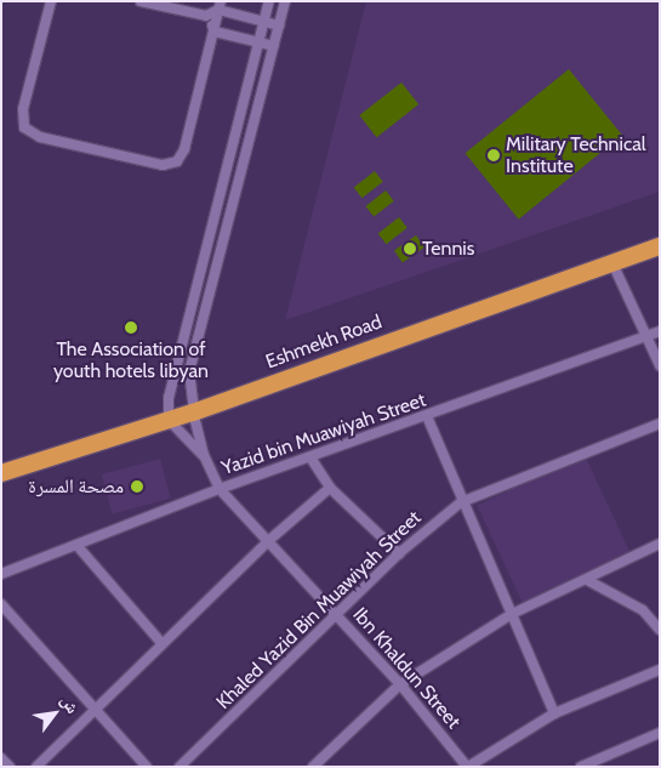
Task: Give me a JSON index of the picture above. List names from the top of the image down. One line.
{"streets":{"highway":["Eshmekh Road"],"street":["Yazid bin Muawiyah Street","Khaled Yazid Bin Muawiyah Street","Ibn Khaldun Street"]},"crossings":[["Yazid bin Muawiyah Street","Ibn Khaldun Street"],["Khaled Yazid Bin Muawiyah Street","Ibn Khaldun Street"]],"places":["Military Technical Institute","Tennis","The Association of youth hotels libyan","مصحة المسرة"],"north":"top right"}
